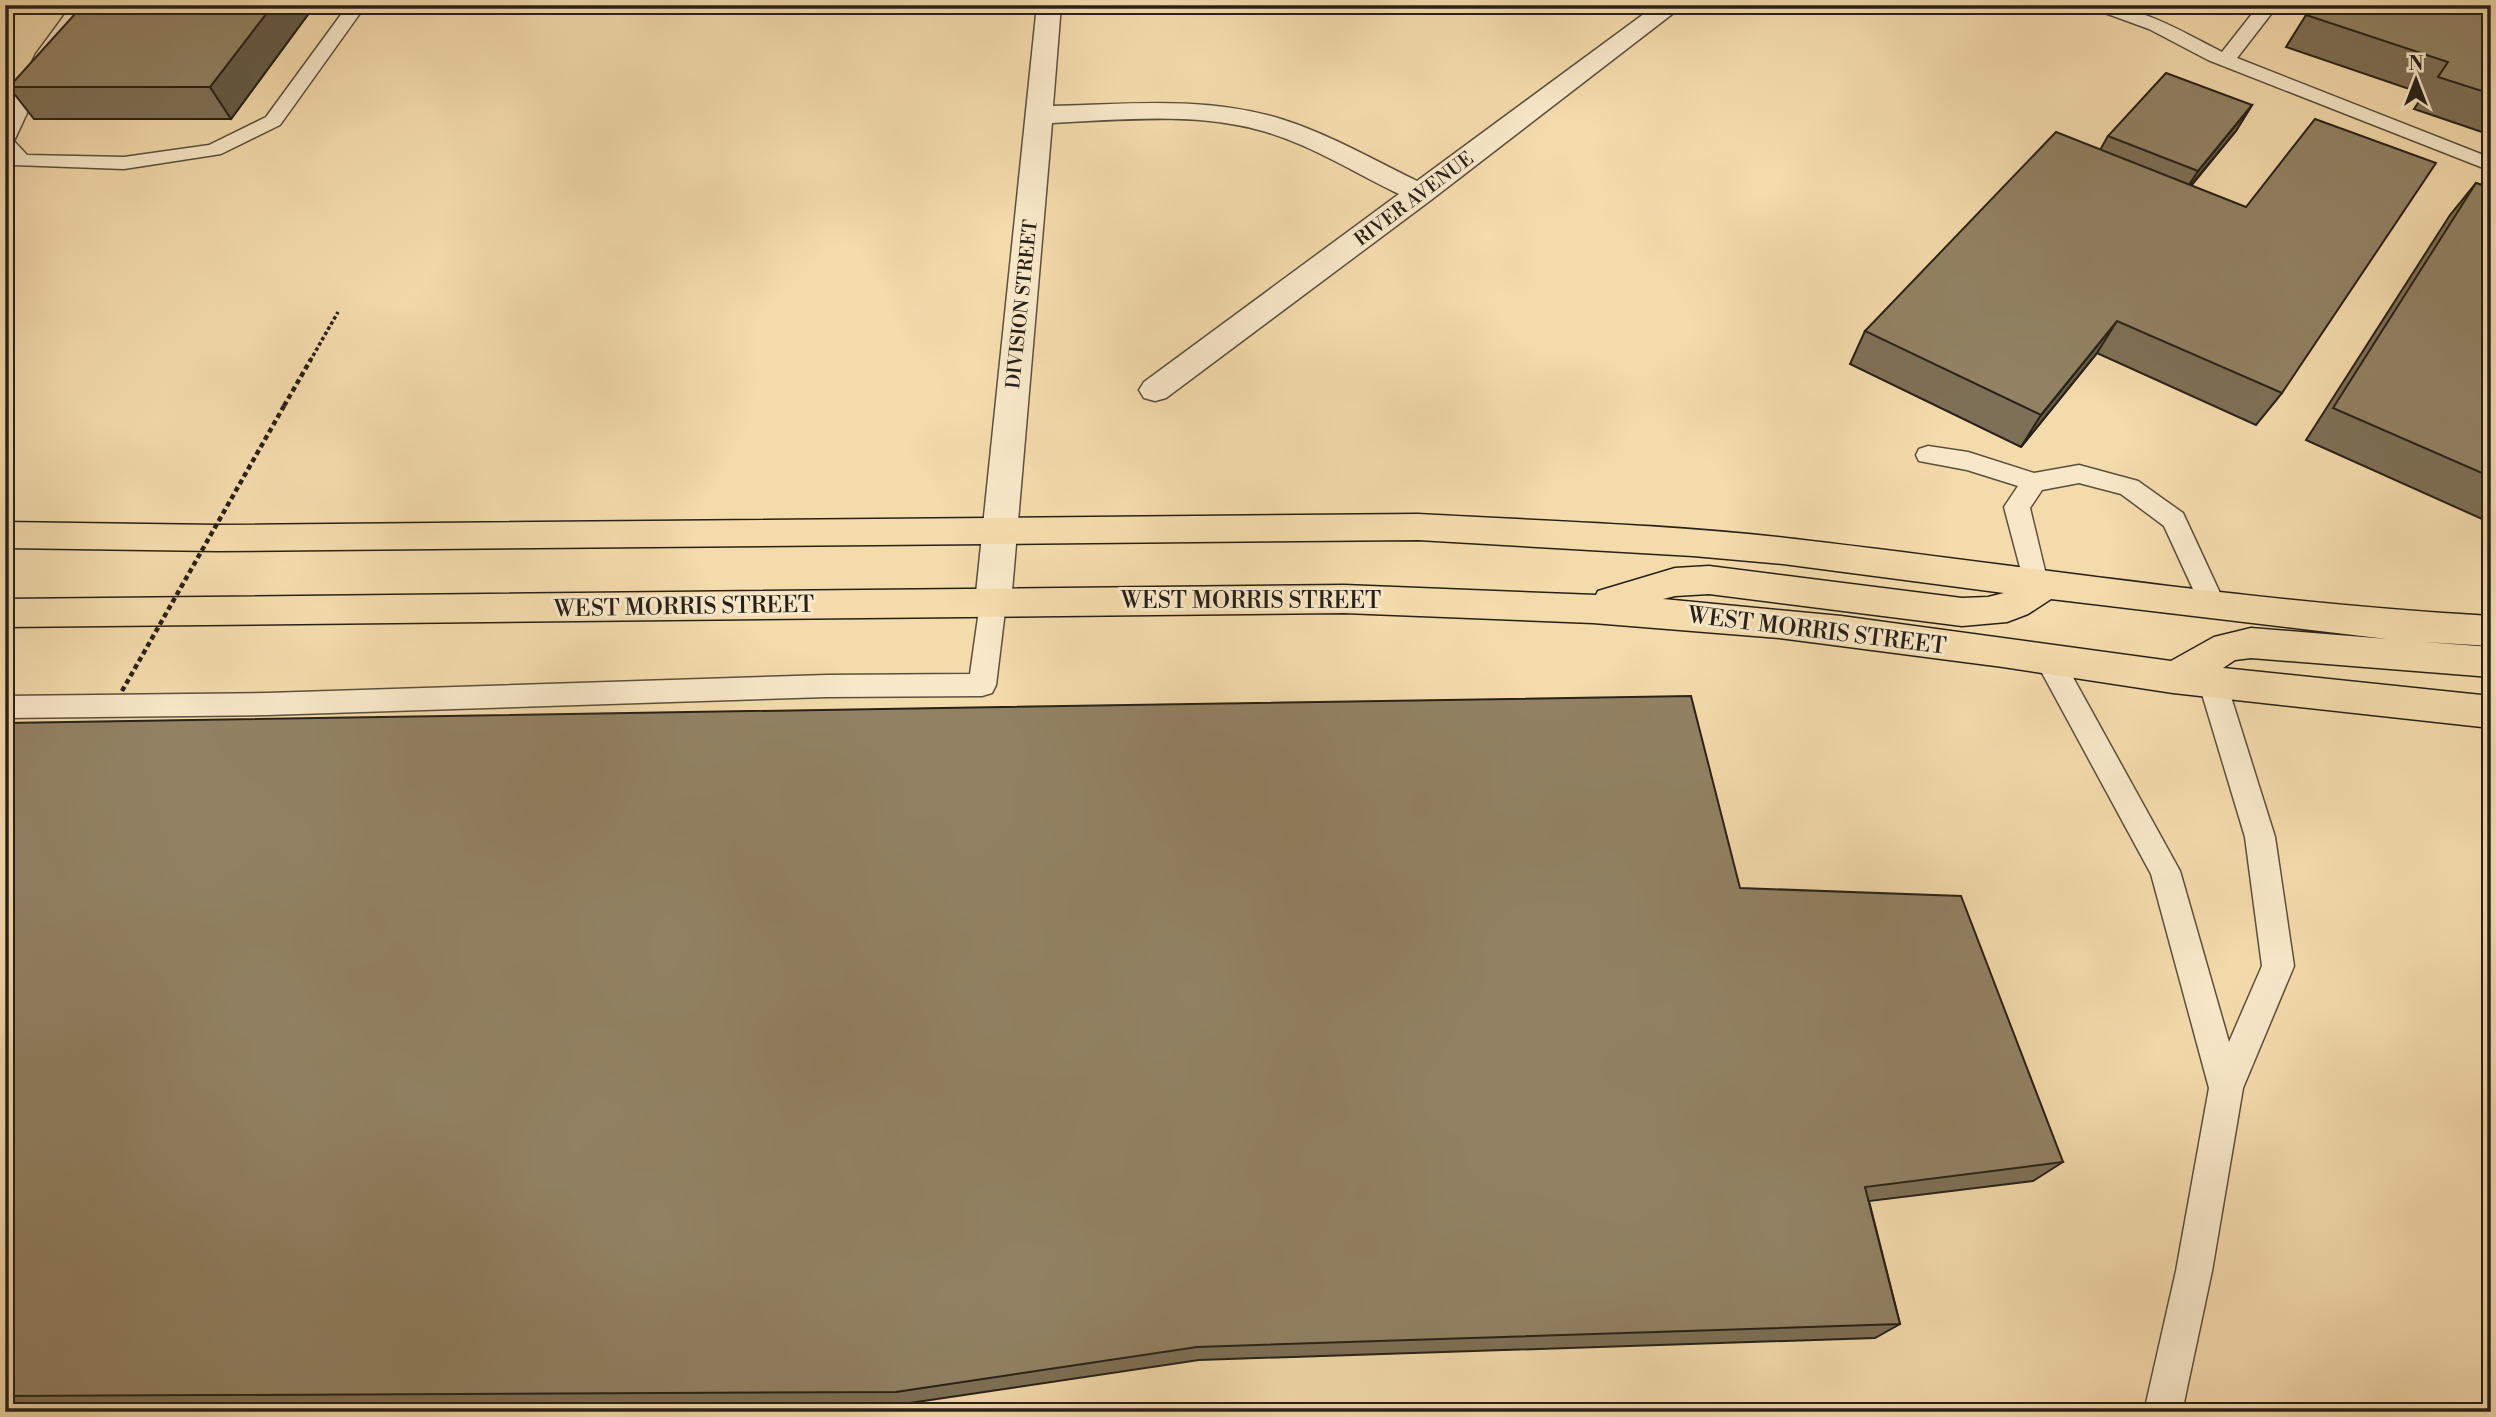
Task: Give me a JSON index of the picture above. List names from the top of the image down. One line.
{"streets":{"main road":["WEST MORRIS STREET"],"street":["RIVER AVENUE","DIVISION STREET"]},"crossings":[["DIVISION STREET","WEST MORRIS STREET"]],"north":"top"}
